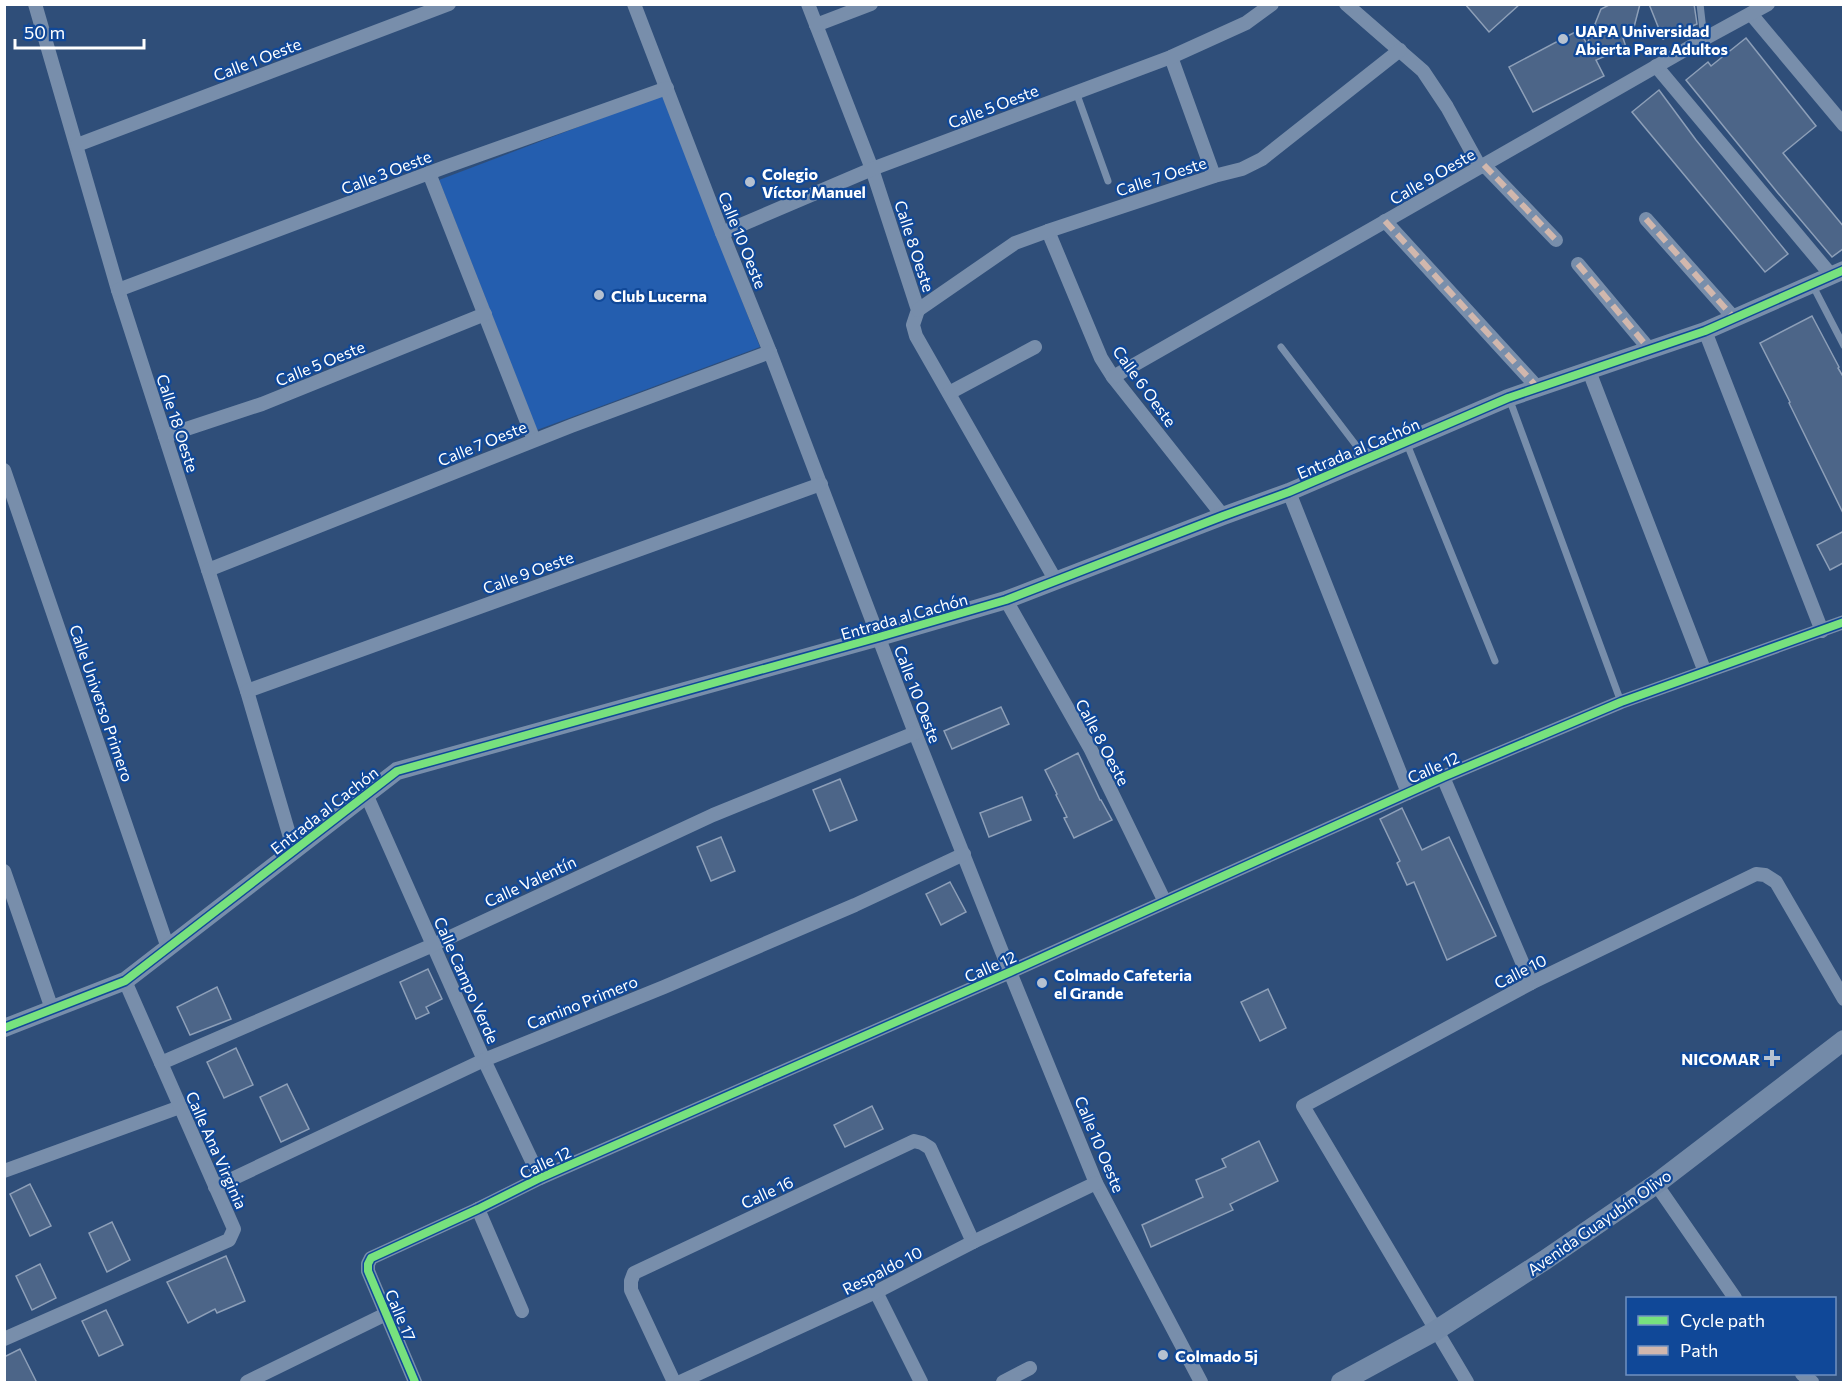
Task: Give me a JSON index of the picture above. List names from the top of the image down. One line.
{"streets":{"main road":["Avenida Guayubín Olivo"],"street":["Calle 1 Oeste","Calle 5 Oeste","Calle 3 Oeste","Calle 7 Oeste","Calle 9 Oeste","Calle 10 Oeste","Calle 8 Oeste","Calle 6 Oeste","Calle 18 Oeste","Entrada al Cachón","Calle Universo Primero","Calle 12","Calle Valentín","Calle 10","Calle Campo Verde","Camino Primero","Calle Ana Virginia","Calle 16","Respaldo 10","Calle 17"]},"crossings":[["Calle 1 Oeste","Calle 18 Oeste"],["Calle 5 Oeste","Calle 10 Oeste"],["Calle 5 Oeste","Calle 8 Oeste"],["Calle 5 Oeste","Calle 18 Oeste"],["Calle 3 Oeste","Calle 10 Oeste"],["Calle 3 Oeste","Calle 18 Oeste"],["Calle 7 Oeste","Calle 10 Oeste"],["Calle 7 Oeste","Calle 8 Oeste"],["Calle 7 Oeste","Calle 6 Oeste"],["Calle 7 Oeste","Calle 18 Oeste"],["Calle 9 Oeste","Calle 10 Oeste"],["Calle 9 Oeste","Calle 6 Oeste"],["Calle 9 Oeste","Calle 18 Oeste"],["Calle 10 Oeste","Entrada al Cachón"],["Calle 10 Oeste","Calle 12"],["Calle 10 Oeste","Calle Valentín"],["Calle 10 Oeste","Camino Primero"],["Calle 10 Oeste","Respaldo 10"],["Calle 8 Oeste","Entrada al Cachón"],["Calle 8 Oeste","Calle 12"],["Calle 6 Oeste","Entrada al Cachón"],["Calle 18 Oeste","Entrada al Cachón"],["Entrada al Cachón","Calle Universo Primero"],["Entrada al Cachón","Calle Campo Verde"],["Entrada al Cachón","Calle Ana Virginia"],["Calle 12","Calle Campo Verde"],["Calle 12","Calle 17"],["Calle Valentín","Calle Campo Verde"],["Calle Valentín","Calle Ana Virginia"],["Calle 10","Avenida Guayubín Olivo"],["Calle Campo Verde","Camino Primero"],["Camino Primero","Calle Ana Virginia"],["Calle 16","Respaldo 10"]],"places":{"other":["UAPA Universidad Abierta Para Adultos","Colegio Víctor Manuel","Club Lucerna","Colmado Cafeteria el Grande","Colmado 5j"],"health":["NICOMAR"]},"legend":["Cycle path","Path"],"scale_bar":"50 m"}
